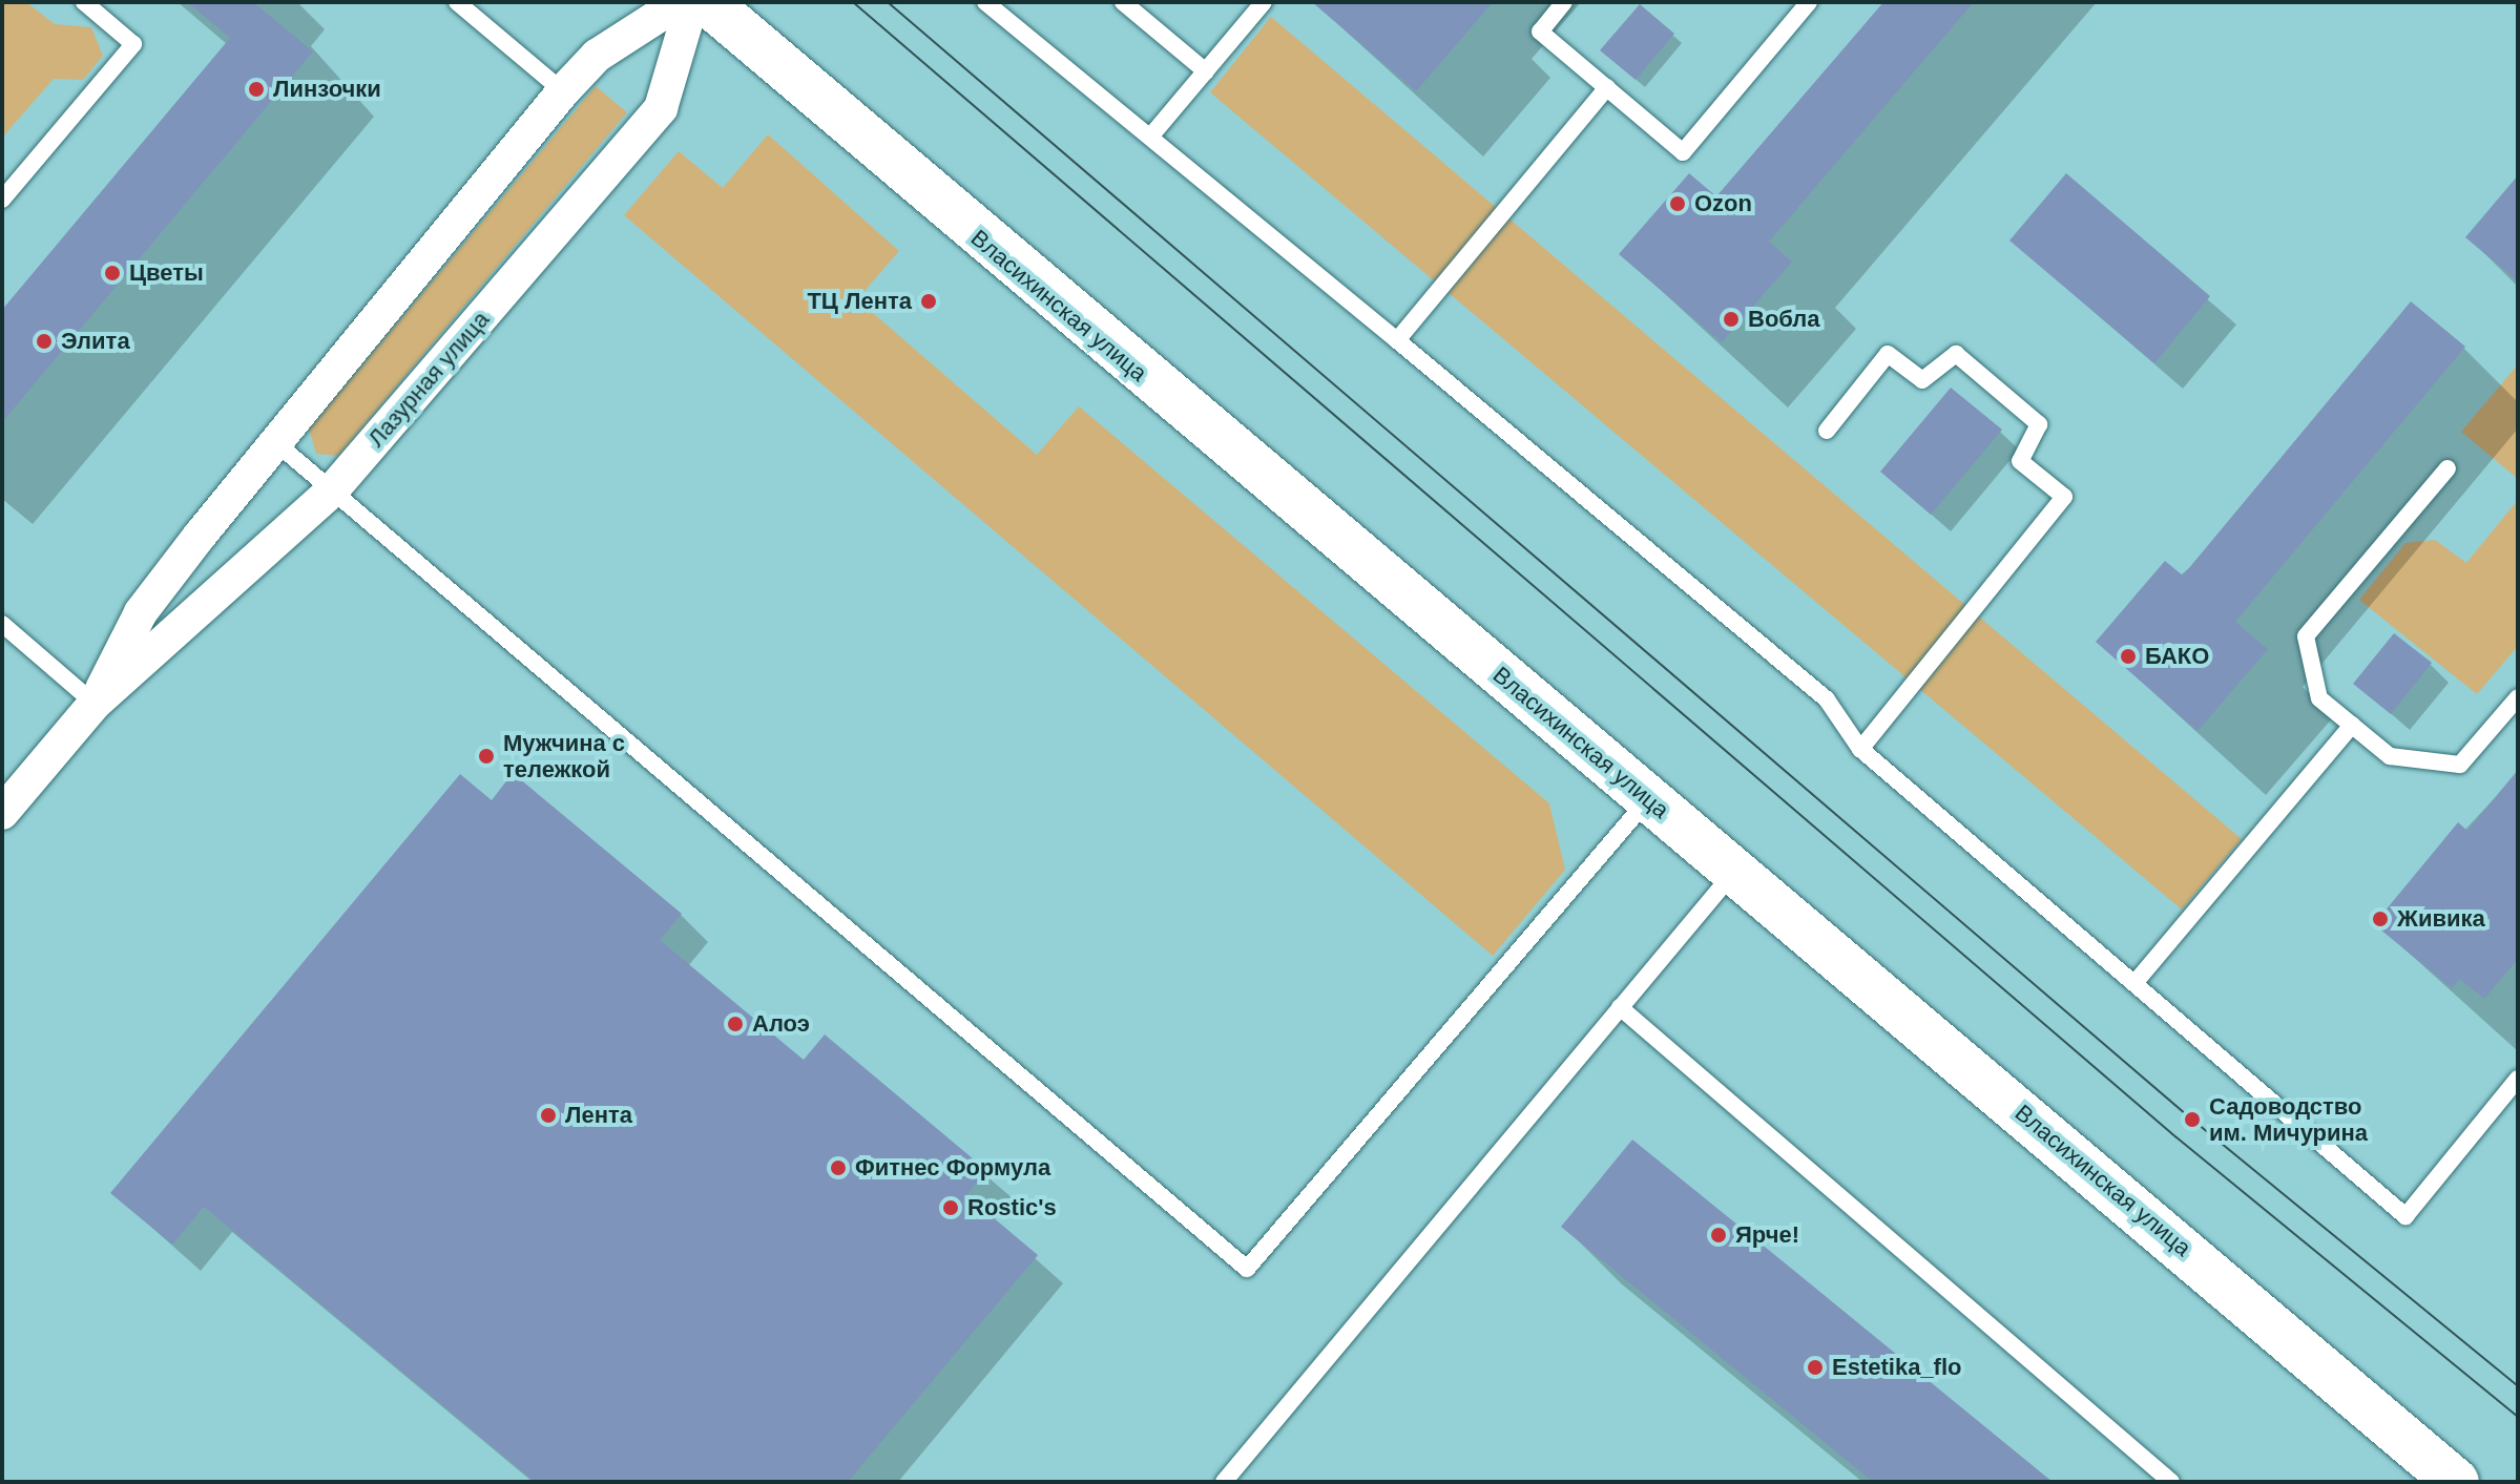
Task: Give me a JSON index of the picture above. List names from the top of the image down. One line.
{"streets":{"highway":["Власихинская улица"],"street":["Лазурная улица"]},"places":["Линзочки","Ozon","Цветы","ТЦ Лента","Вобла","Элита","БАКО","Мужчина с тележкой","Живика","Алоэ","Лента","Садоводство им. Мичурина","Фитнес Формула","Rostic's","Ярче!","Estetika_flo"]}
